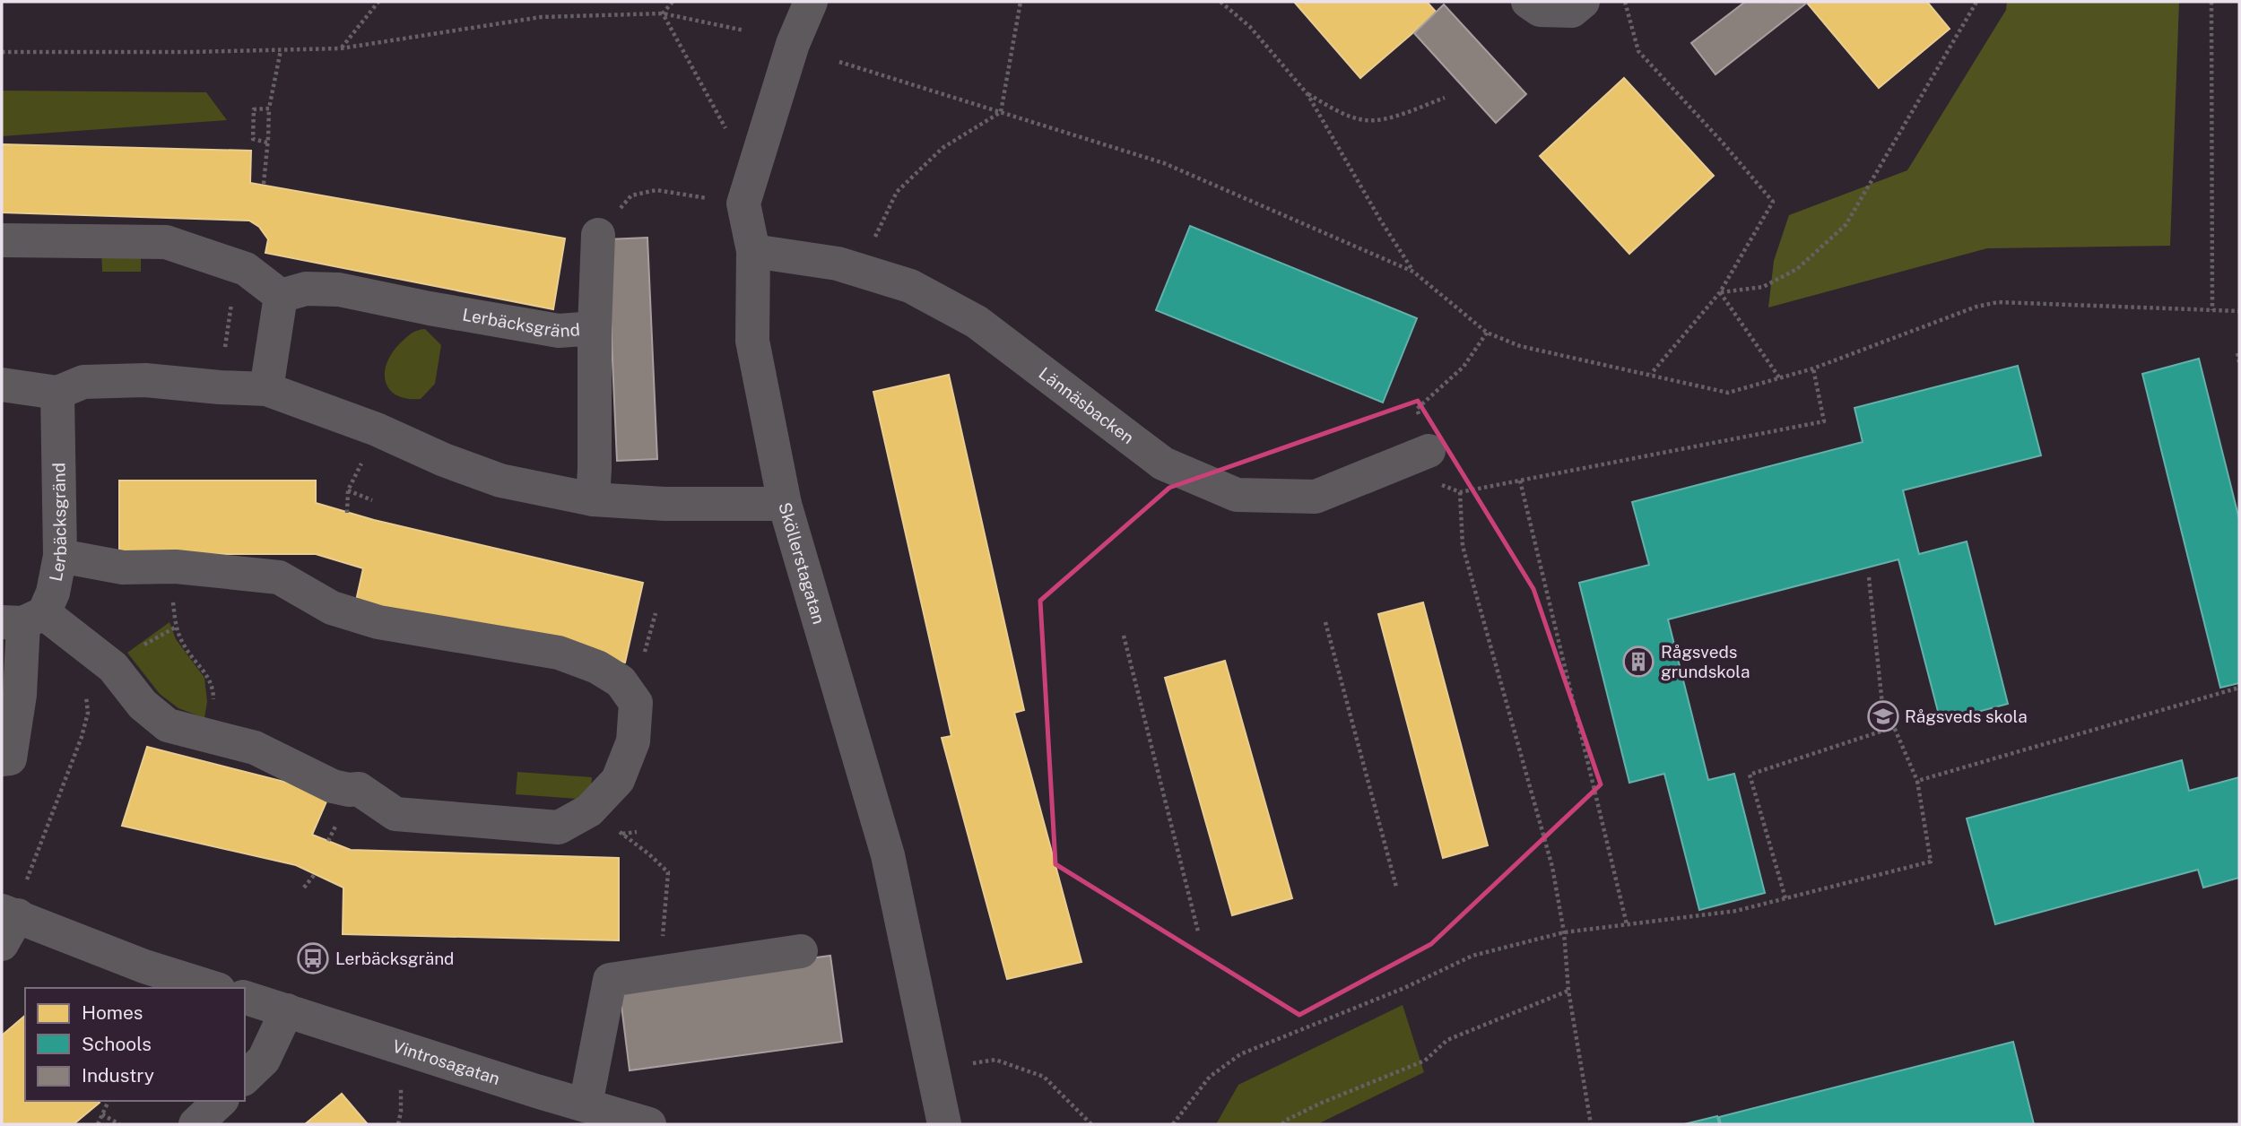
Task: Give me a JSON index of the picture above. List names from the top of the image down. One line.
{"streets":{"street":["Lerbäcksgränd","Lännäsbacken","Sköllerstagatan","Vintrosagatan"]},"crossings":[["Lännäsbacken","Sköllerstagatan"]],"places":{"building":["Rågsveds grundskola"],"school or university":["Rågsveds skola"],"bus stop":["Lerbäcksgränd"]},"legend":["Homes","Schools","Industry"]}
